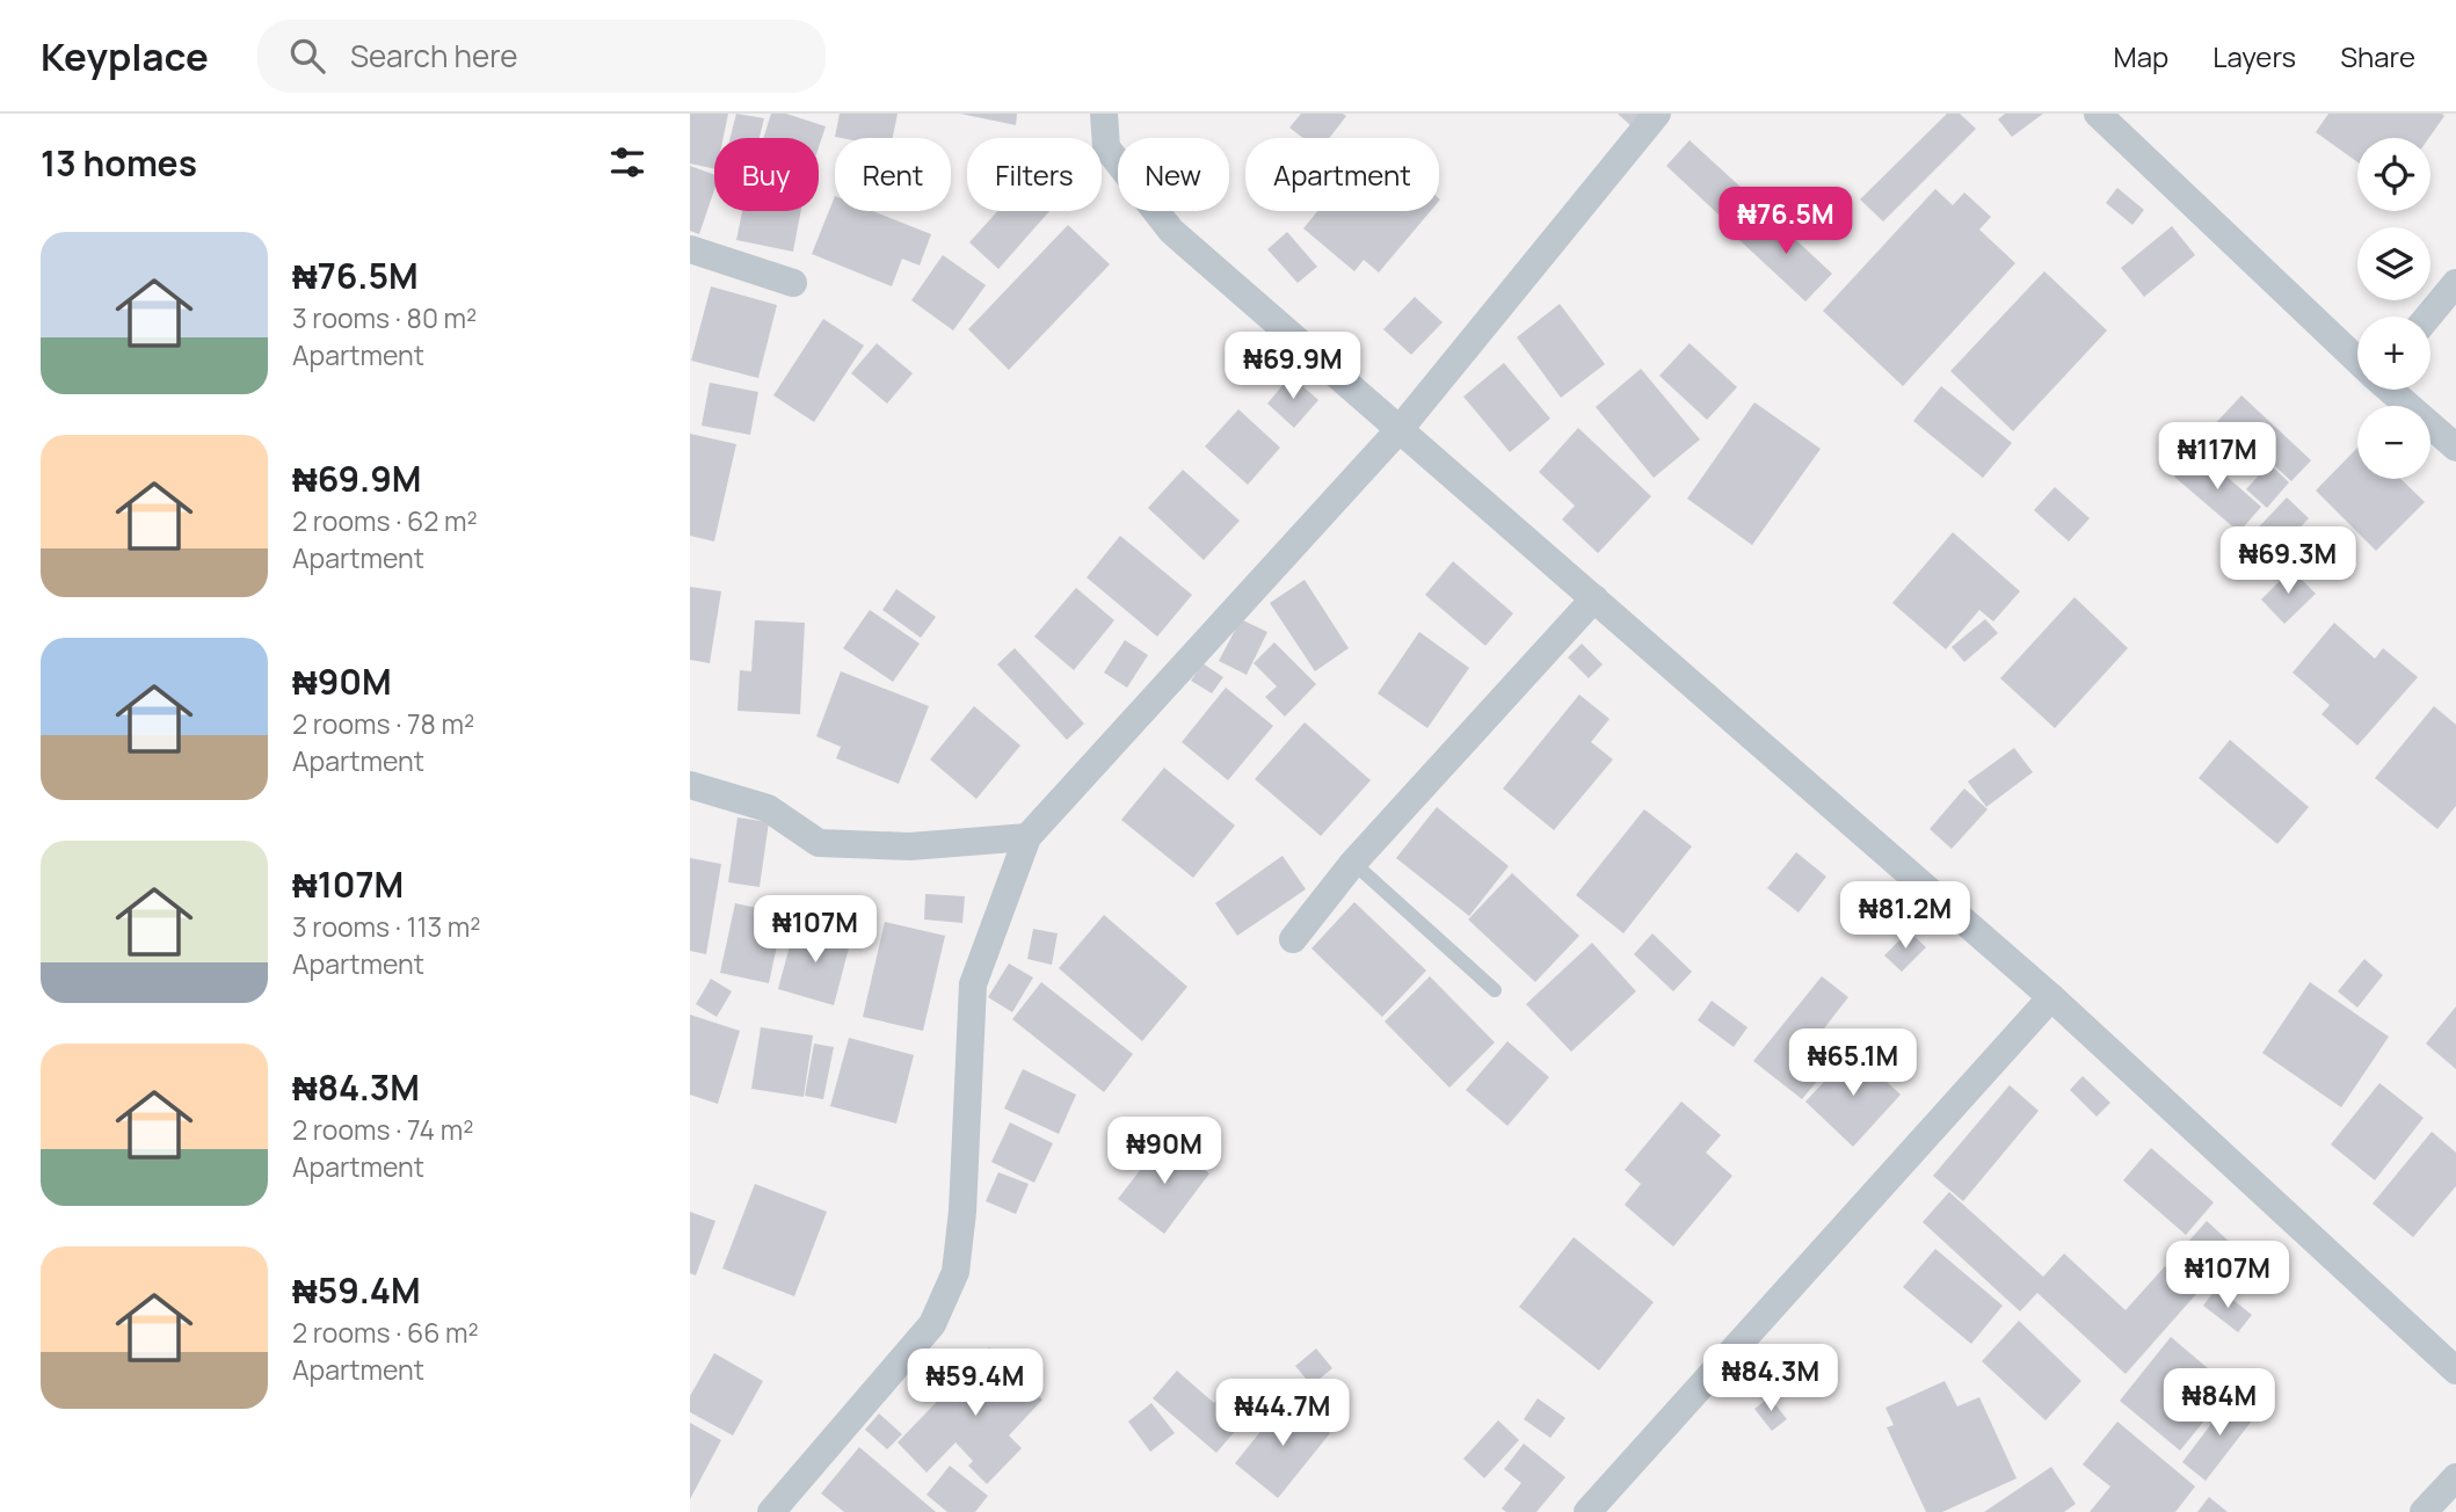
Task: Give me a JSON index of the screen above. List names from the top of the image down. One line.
{"page":{"header":"Keyplace","search":"Search here","nav":["Map","Layers","Share"],"heading":"13 homes","map_buttons":["+","−"],"chip":["Buy","Rent","Filters","New","Apartment"],"price":["₦76.5M","₦69.9M","₦117M","₦69.3M","₦81.2M","₦107M","₦65.1M","₦90M","₦107M","₦84.3M","₦59.4M","₦84M","₦44.7M"],"list":[{"name":"₦76.5M","note":"3 rooms · 80 m² · Apartment"},{"name":"₦69.9M","note":"2 rooms · 62 m² · Apartment"},{"name":"₦90M","note":"2 rooms · 78 m² · Apartment"},{"name":"₦107M","note":"3 rooms · 113 m² · Apartment"},{"name":"₦84.3M","note":"2 rooms · 74 m² · Apartment"},{"name":"₦59.4M","note":"2 rooms · 66 m² · Apartment"}]}}
